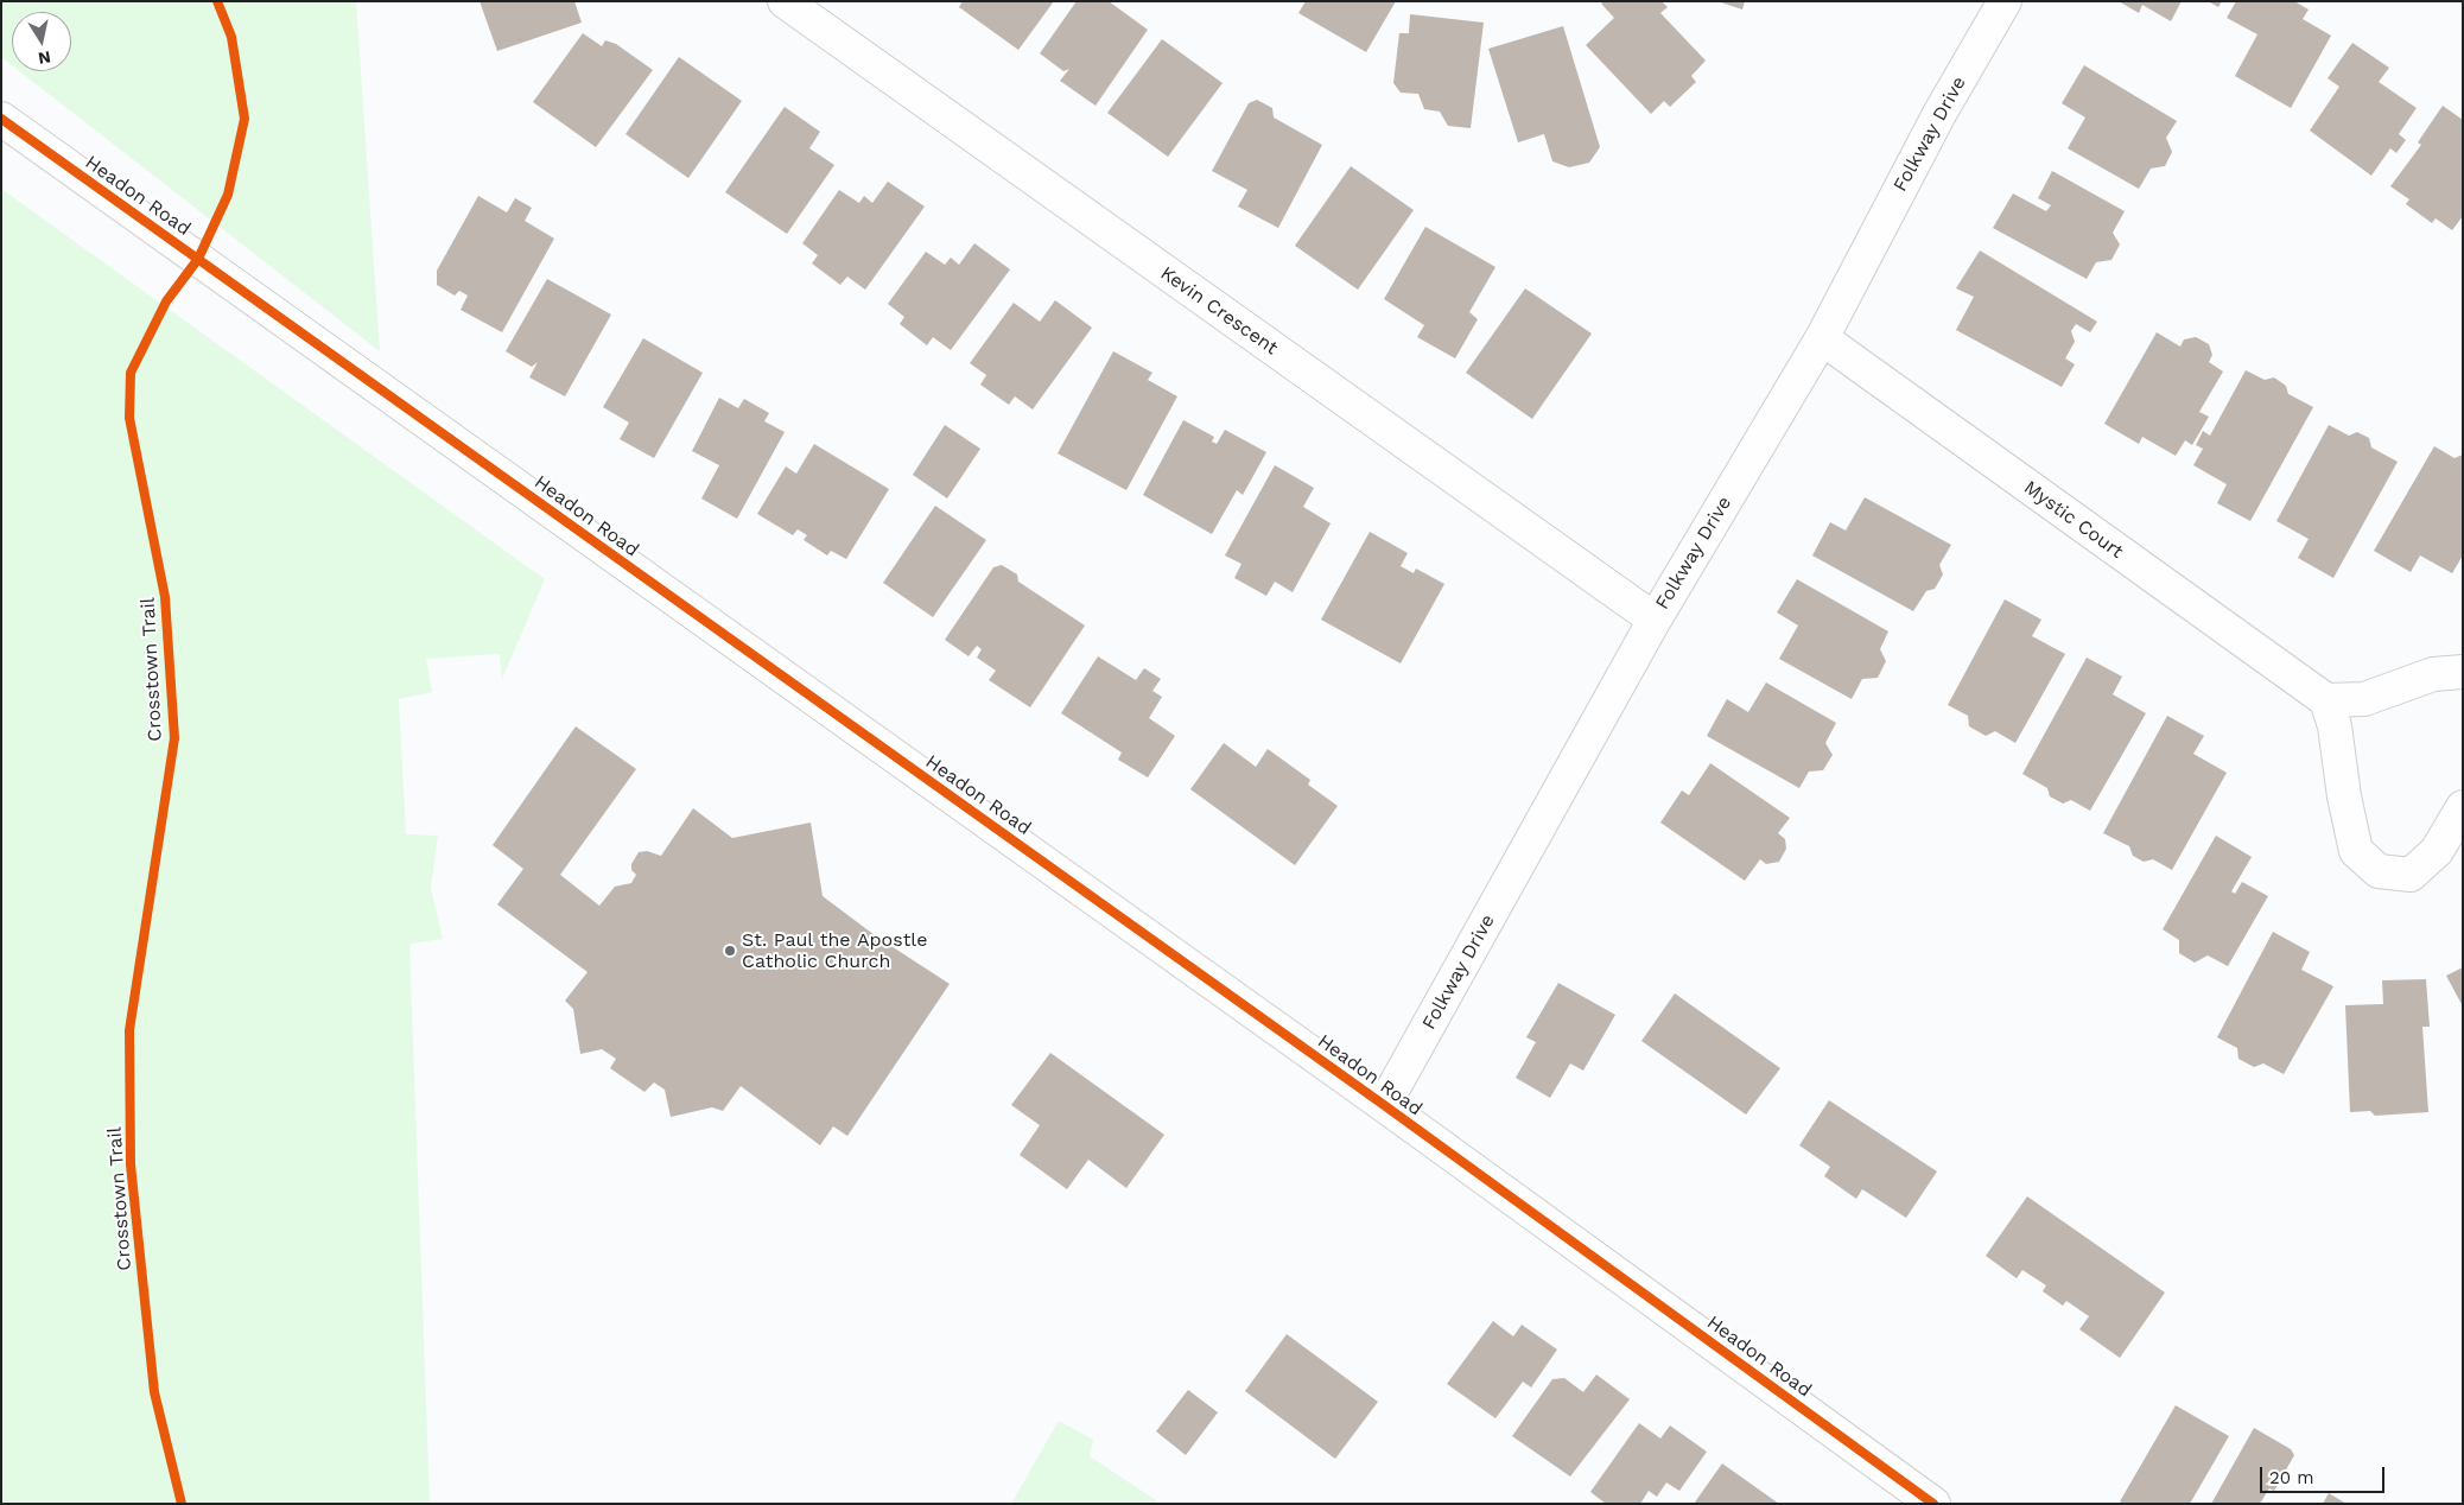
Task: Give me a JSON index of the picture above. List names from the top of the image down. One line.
{"streets":{"street":["Folkway Drive","Headon Road","Kevin Crescent","Mystic Court"],"cycle path":["Crosstown Trail"]},"crossings":[["Folkway Drive","Headon Road"],["Folkway Drive","Kevin Crescent"],["Folkway Drive","Mystic Court"]],"places":["St. Paul the Apostle Catholic Church"],"scale_bar":"20 m","north":"bottom"}
